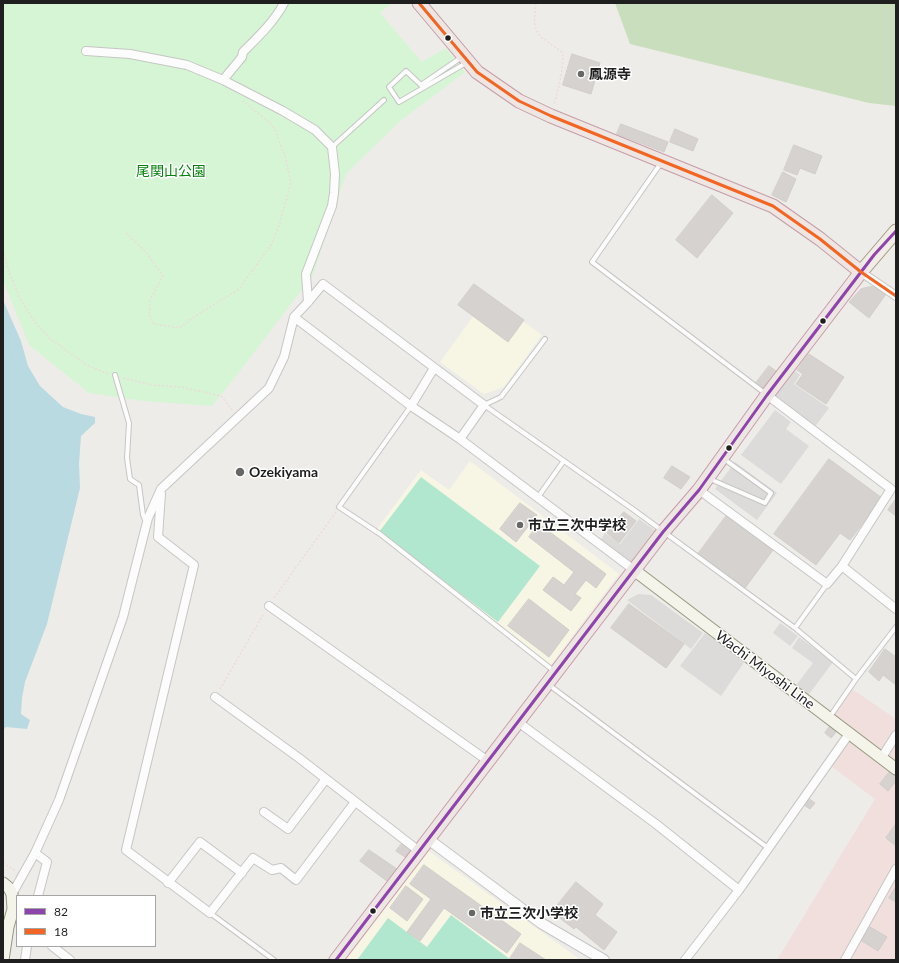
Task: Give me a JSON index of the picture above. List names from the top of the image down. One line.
{"streets":{"main road":["Wachi Miyoshi Line"]},"parks":["尾関山公園"],"places":["鳳源寺","Ozekiyama","市立三次中学校","市立三次小学校"],"lines":["transit line 18","transit line 82"],"legend":["82","18"]}
